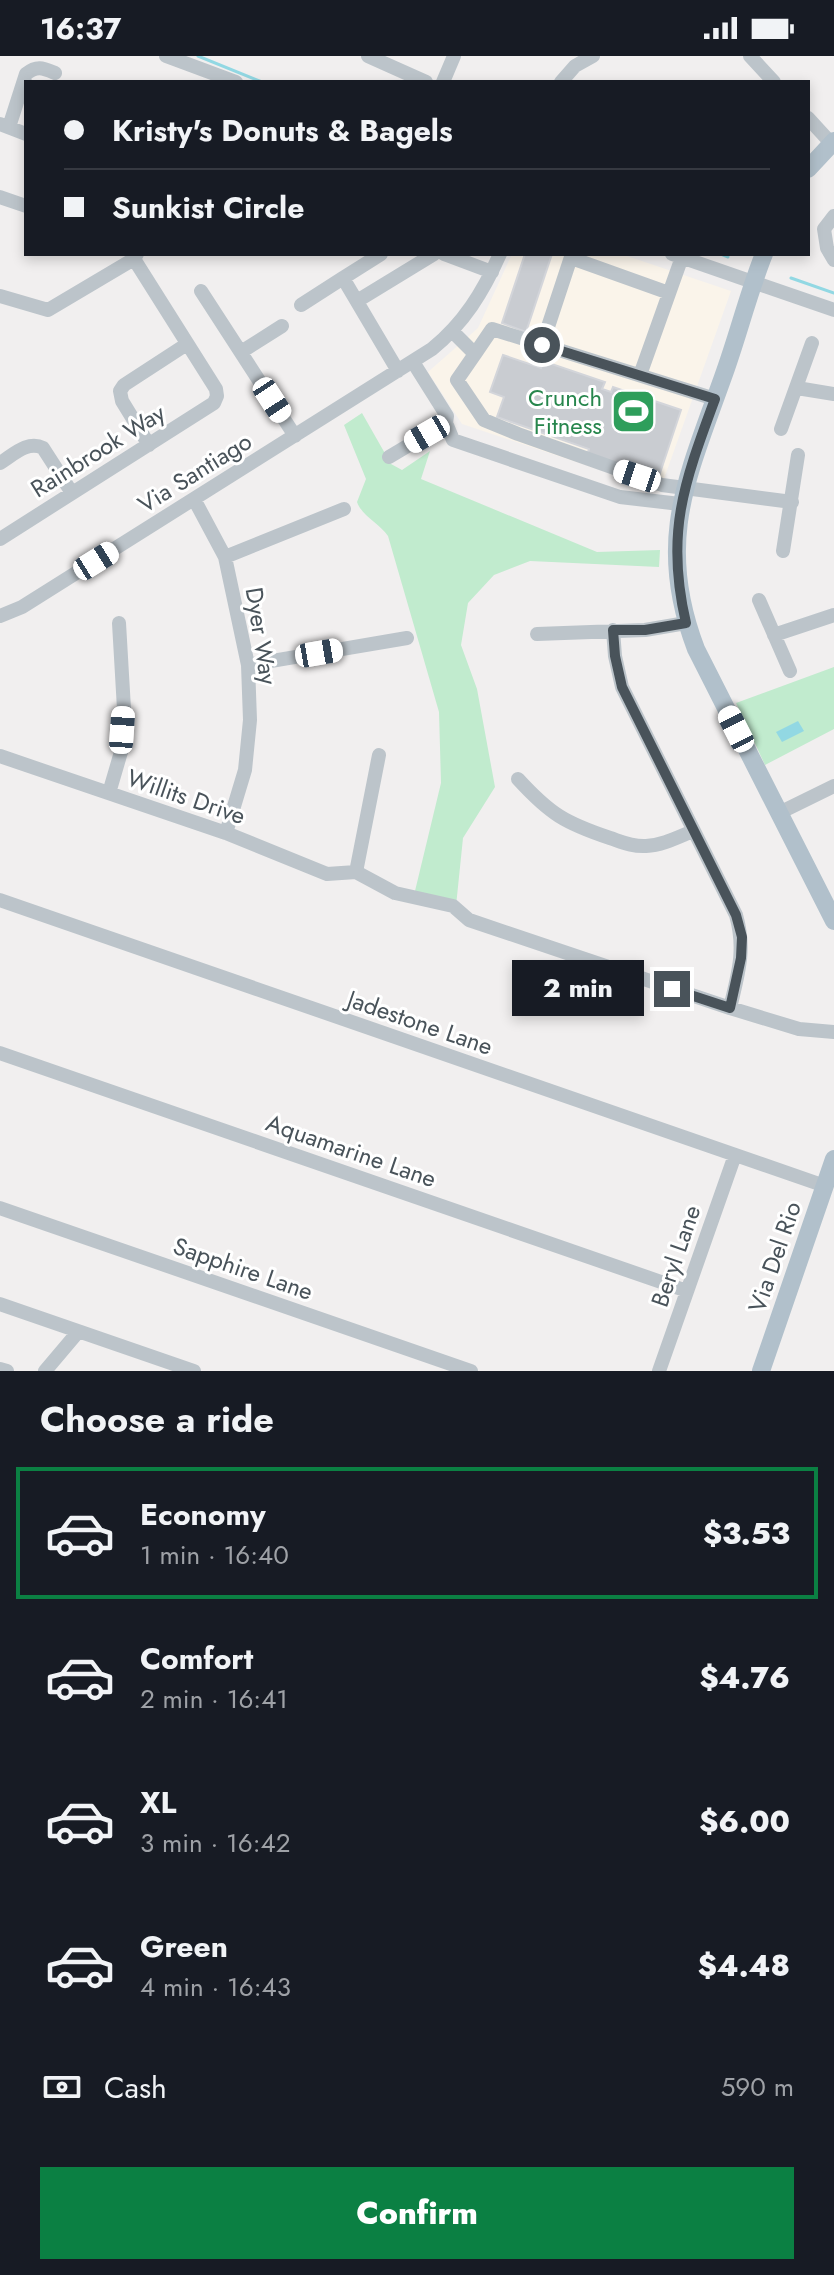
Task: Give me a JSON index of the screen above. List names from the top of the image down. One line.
{"streets":{"main road":["Via Del Rio"],"street":["Rainbrook Way","Via Santiago","Dyer Way","Willits Drive","Jadestone Lane","Aquamarine Lane","Beryl Lane","Sapphire Lane"]},"crossings":[["Via Santiago","Dyer Way"],["Dyer Way","Willits Drive"],["Jadestone Lane","Beryl Lane"],["Jadestone Lane","Via Del Rio"],["Aquamarine Lane","Beryl Lane"]],"places":{"sports":["Crunch Fitness"]},"page":{"status":"16:37","banner":["Kristy's Donuts & Bagels","Sunkist Circle"],"bubble":"2 min","heading":"Choose a ride","list":[{"name":"Economy","note":"1 min · 16:40","value":"$3.53"},{"name":"Comfort","note":"2 min · 16:41","value":"$4.76"},{"name":"XL","note":"3 min · 16:42","value":"$6.00"},{"name":"Green","note":"4 min · 16:43","value":"$4.48"}],"pay":["Cash","590 m"],"buttons":"Confirm"}}
